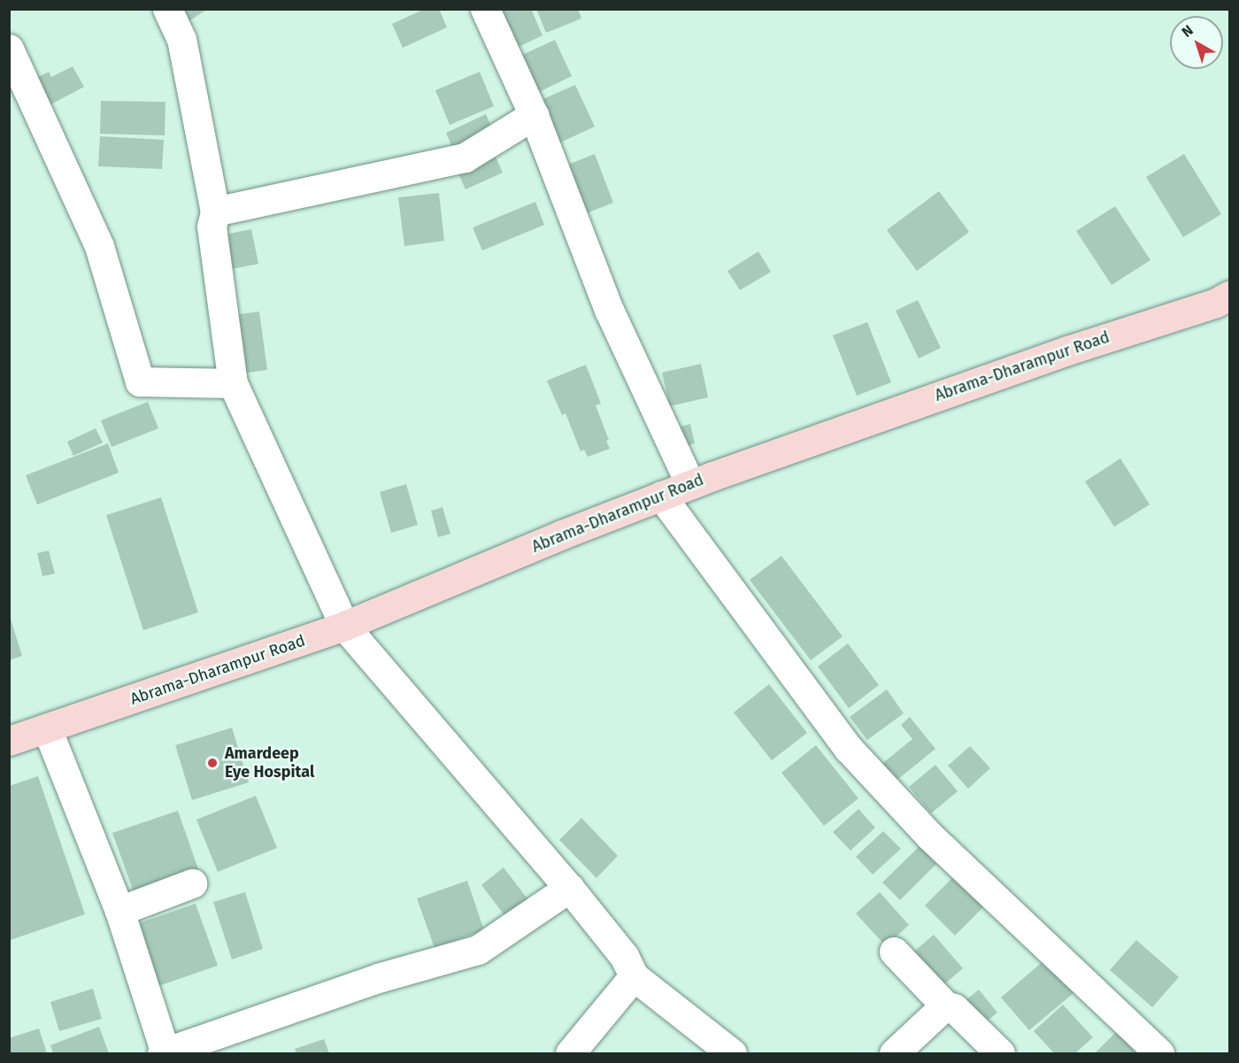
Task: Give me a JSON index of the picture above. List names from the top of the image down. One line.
{"streets":{"main road":["Abrama-Dharampur Road"]},"places":["Amardeep Eye Hospital"],"north":"top left"}
